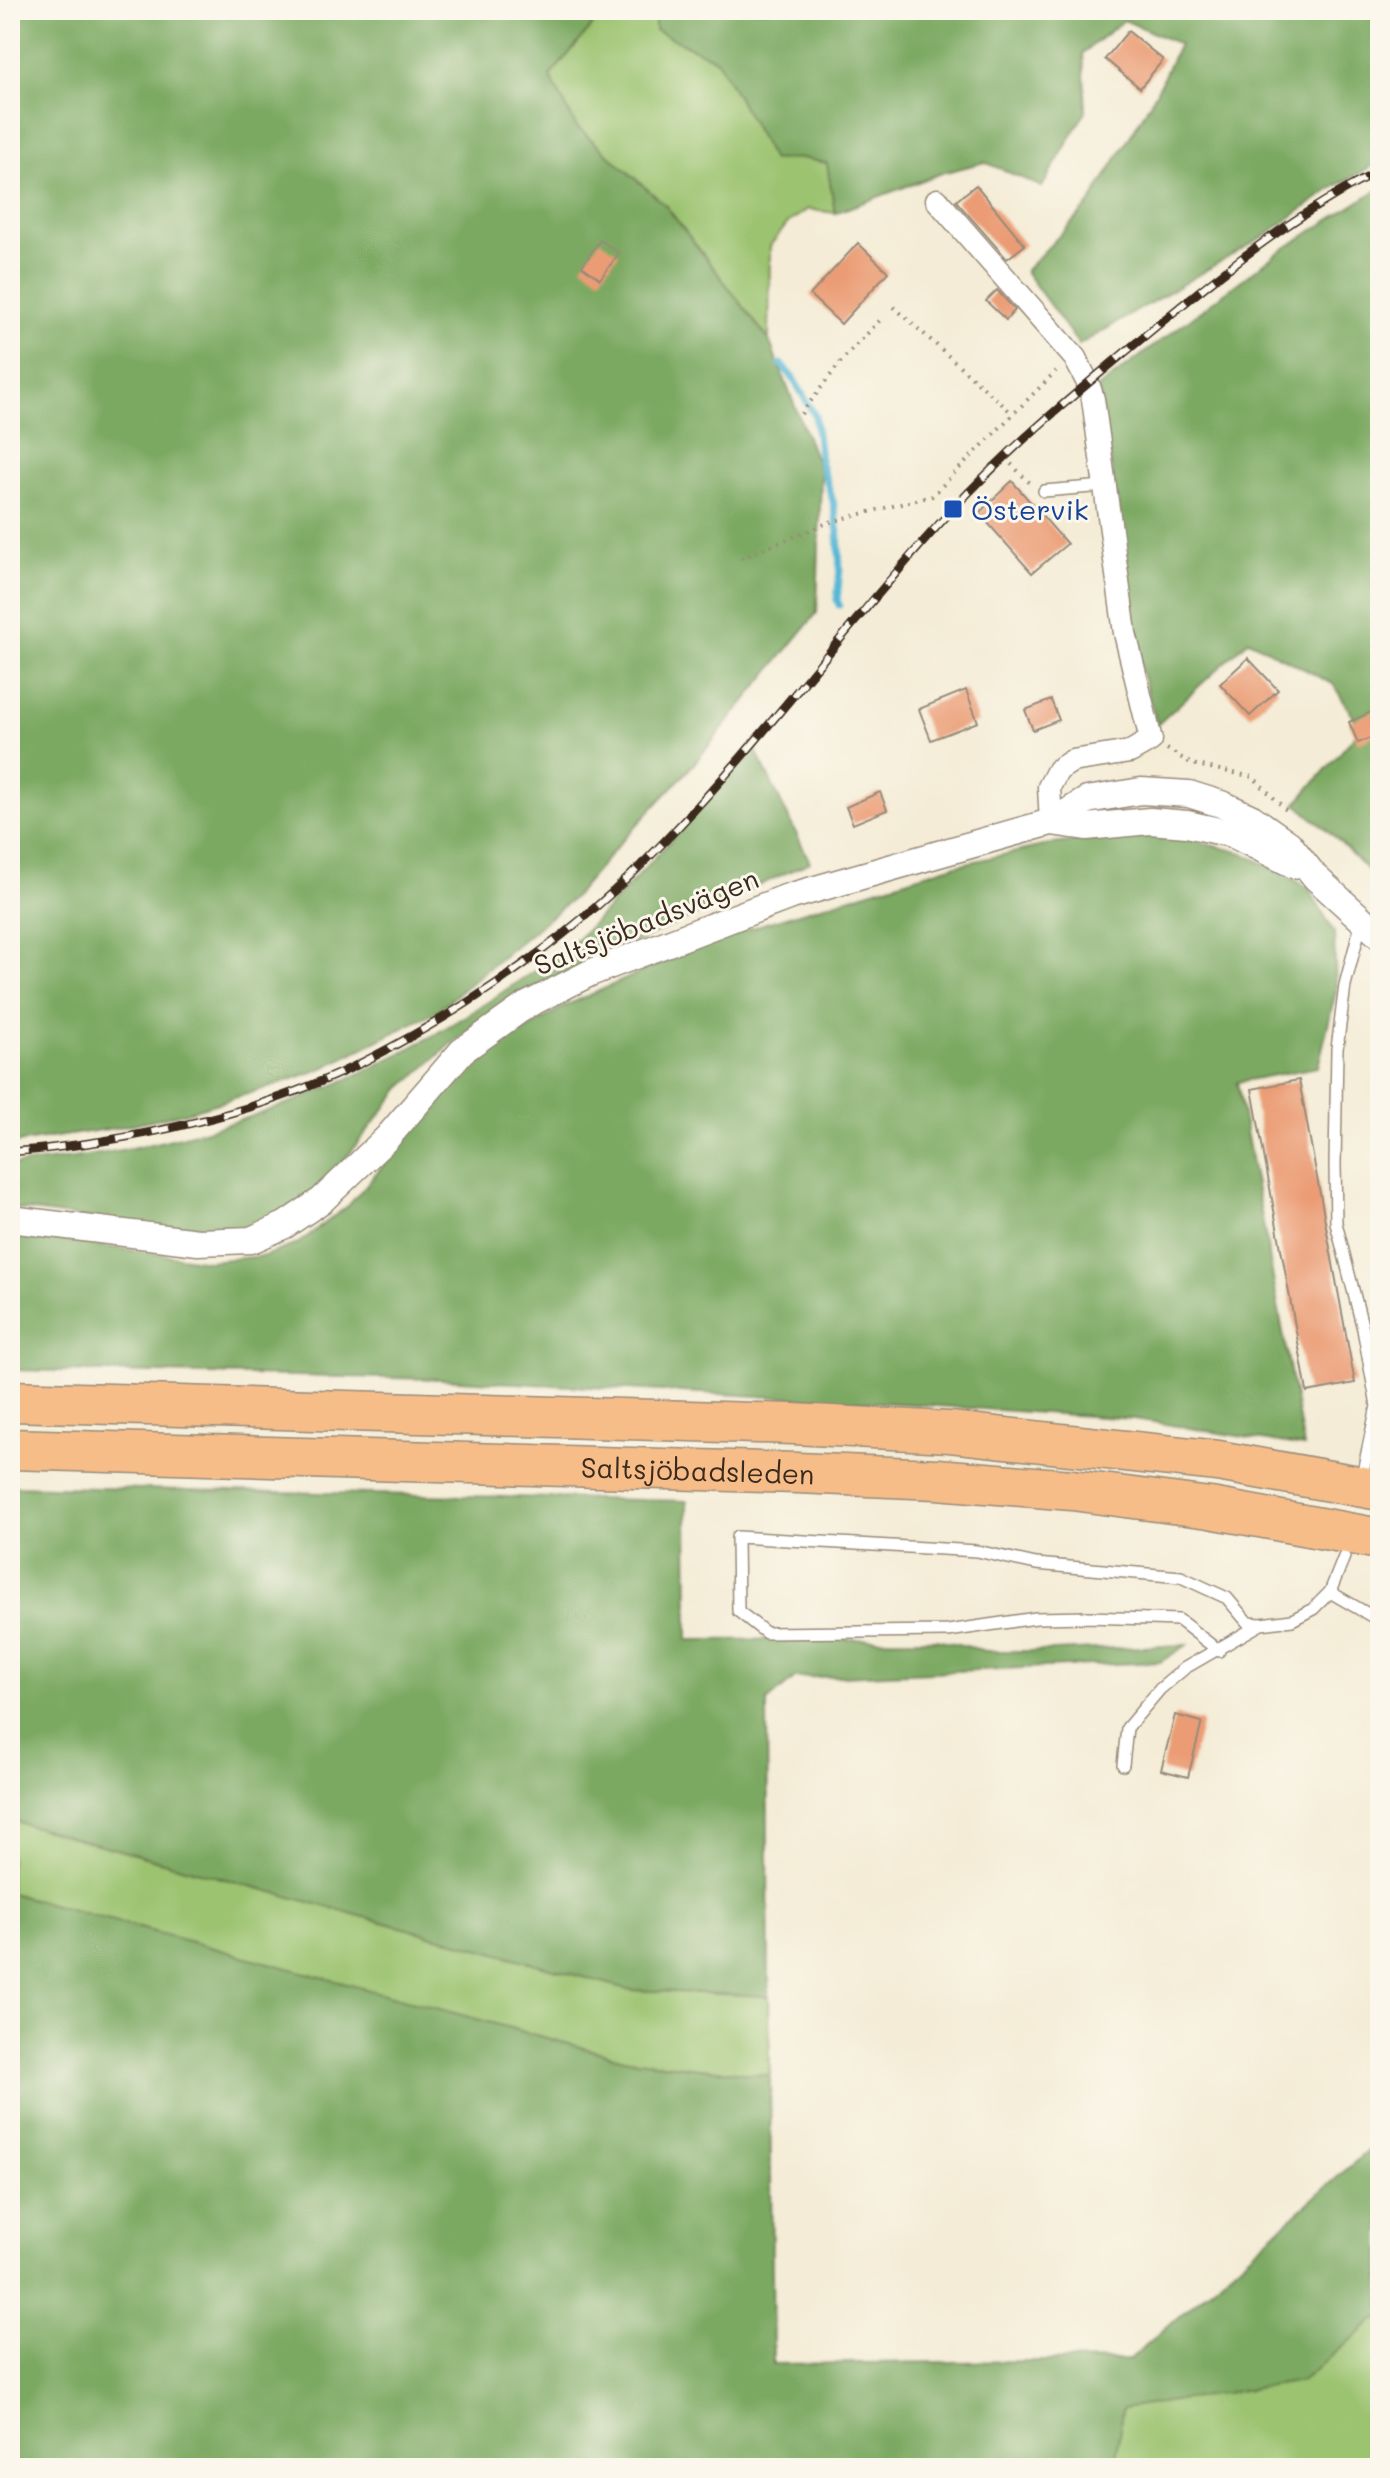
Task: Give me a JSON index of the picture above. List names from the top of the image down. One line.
{"streets":{"highway":["Saltsjöbadsleden"],"street":["Saltsjöbadsvägen"]},"crossings":[["Saltsjöbadsvägen","Saltsjöbadsleden"]],"places":{"transit":["Östervik"]}}
